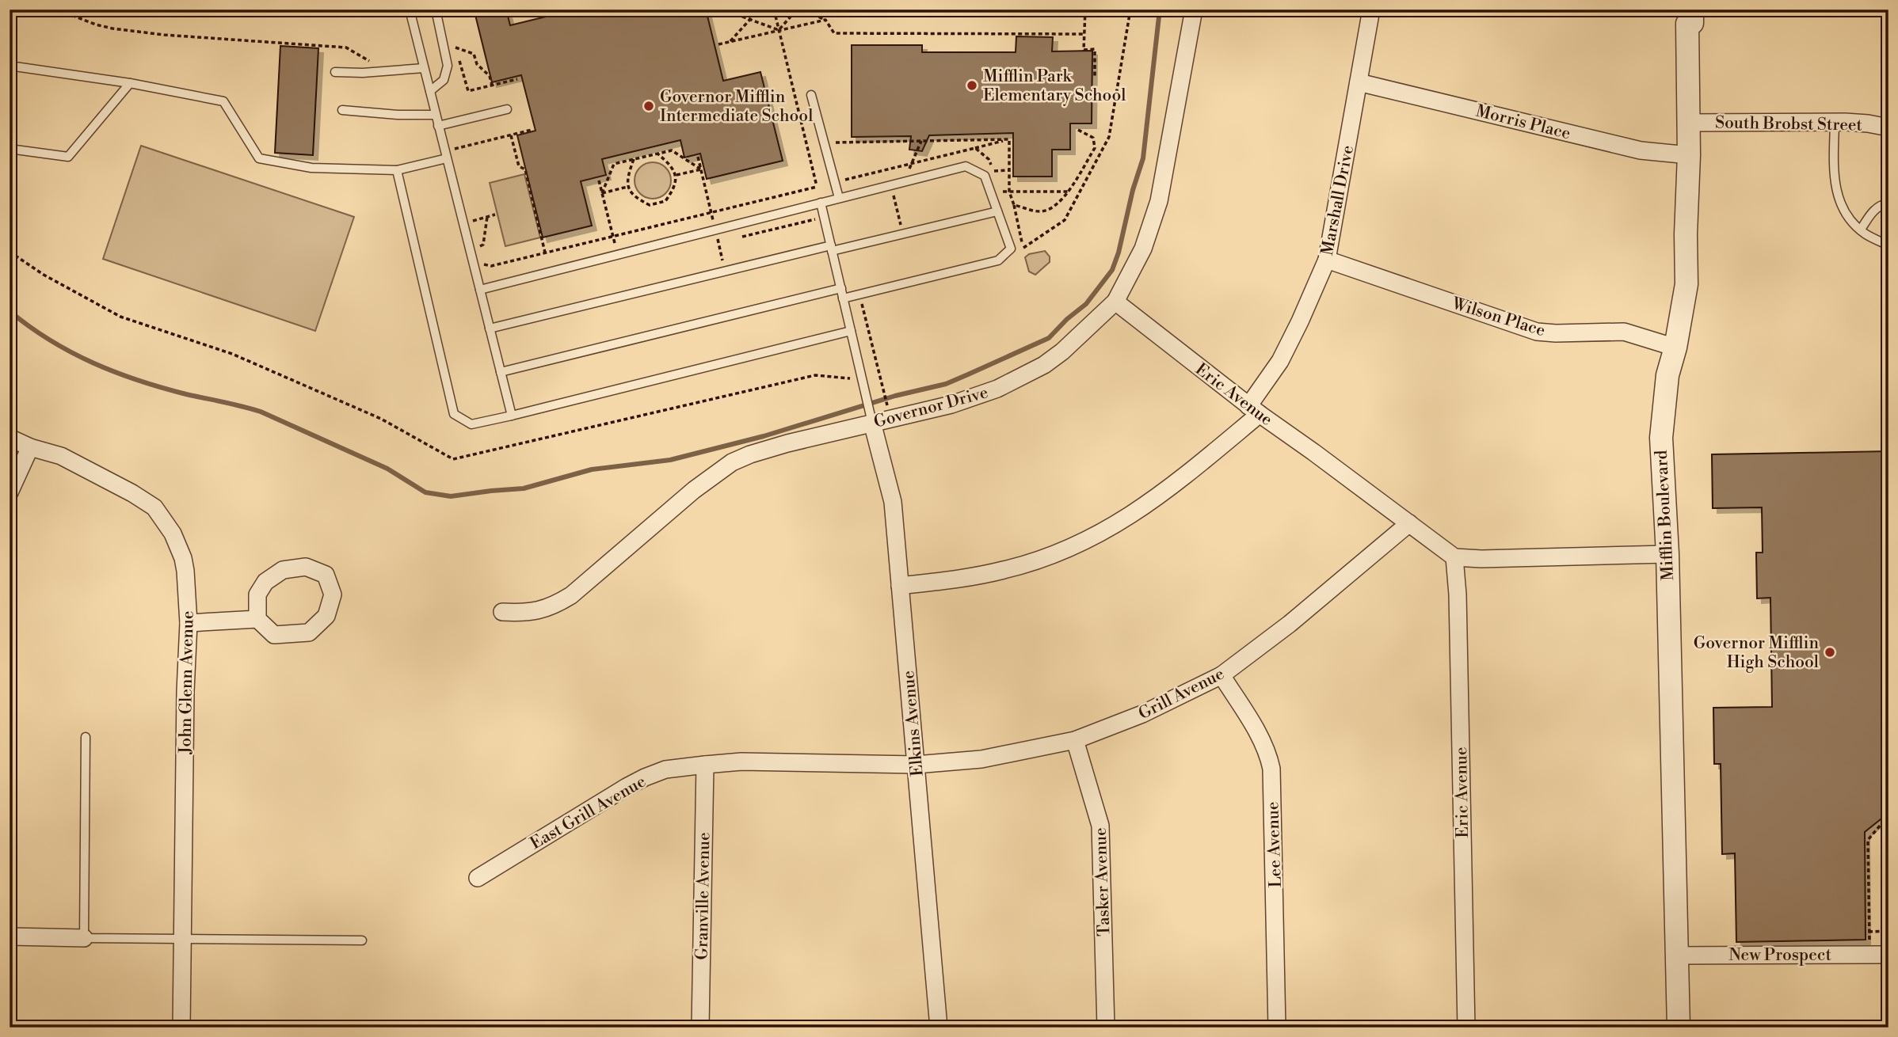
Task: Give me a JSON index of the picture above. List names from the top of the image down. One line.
{"streets":{"street":["Morris Place","South Brobst Street","Marshall Drive","Wilson Place","Eric Avenue","Governor Drive","Mifflin Boulevard","John Glenn Avenue","Grill Avenue","Elkins Avenue","East Grill Avenue","Lee Avenue","Tasker Avenue","Granville Avenue","New Prospect"]},"crossings":[["Morris Place","Marshall Drive"],["Morris Place","Mifflin Boulevard"],["South Brobst Street","Mifflin Boulevard"],["Marshall Drive","Wilson Place"],["Marshall Drive","Eric Avenue"],["Marshall Drive","Elkins Avenue"],["Wilson Place","Mifflin Boulevard"],["Eric Avenue","Governor Drive"],["Eric Avenue","Grill Avenue"],["Governor Drive","Elkins Avenue"],["Mifflin Boulevard","New Prospect"],["Grill Avenue","Elkins Avenue"],["Grill Avenue","East Grill Avenue"],["Grill Avenue","Lee Avenue"],["Grill Avenue","Tasker Avenue"],["Grill Avenue","Granville Avenue"],["East Grill Avenue","Granville Avenue"]],"places":["Mifflin Park Elementary School","Governor Mifflin Intermediate School","Governor Mifflin High School"]}
